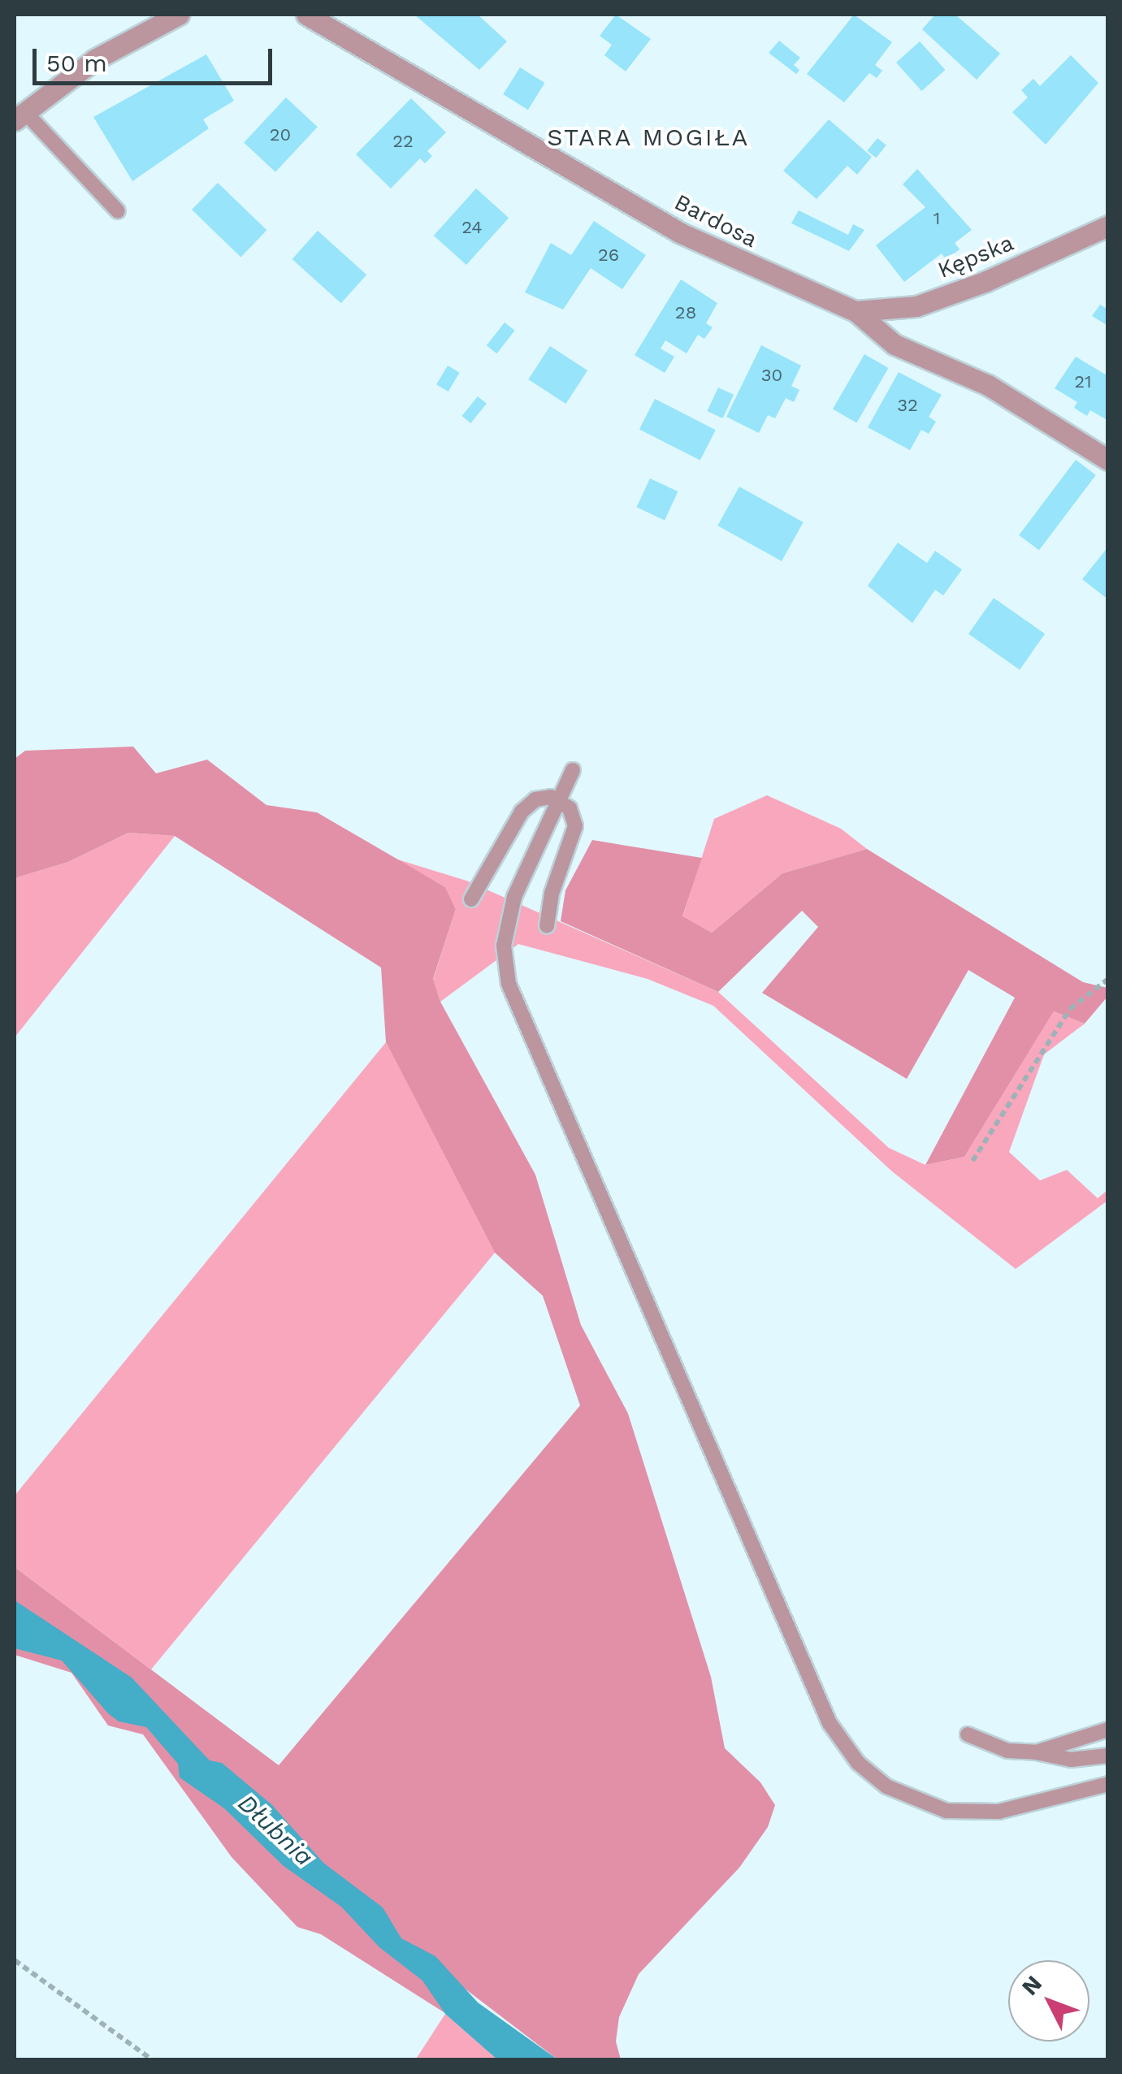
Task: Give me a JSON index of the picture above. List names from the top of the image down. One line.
{"streets":{"street":["Bardosa","Kępska"]},"crossings":[["Bardosa","Kępska"]],"districts":["STARA MOGIŁA"],"water":["Dłubnia"],"house_numbers":["20","22","1","24","26","28","30","21","32"],"scale_bar":"50 m","north":"top left"}
